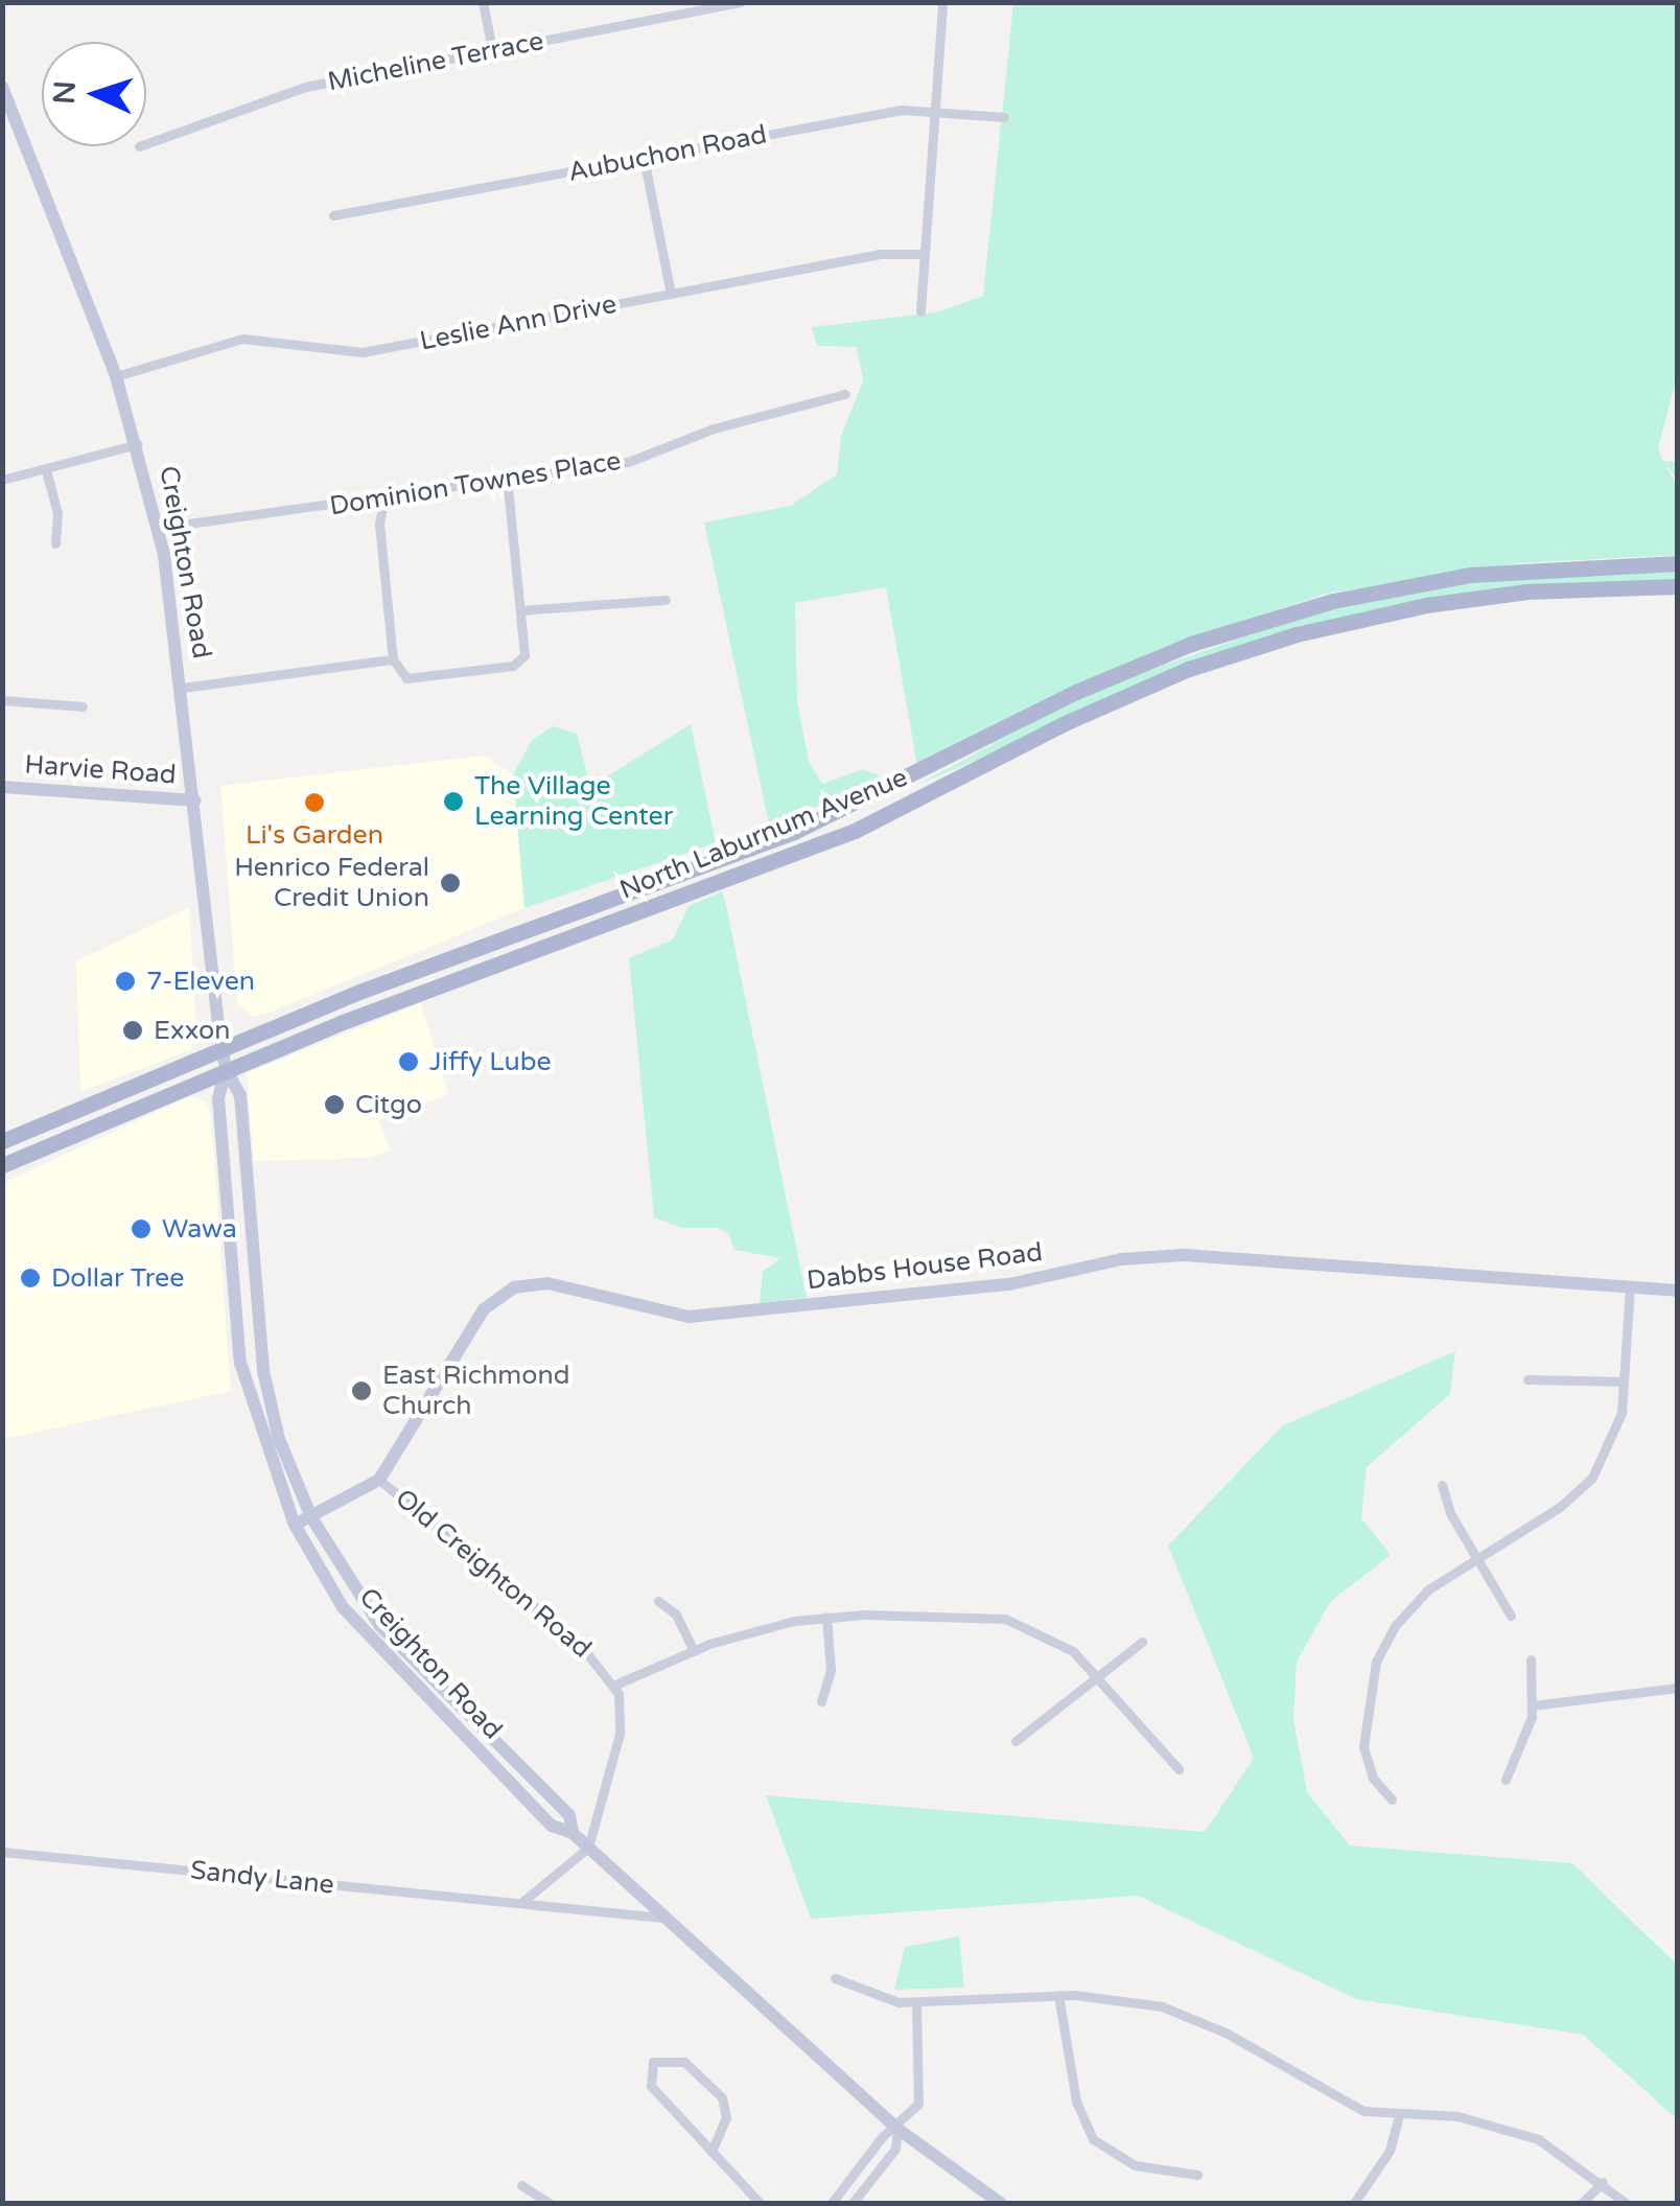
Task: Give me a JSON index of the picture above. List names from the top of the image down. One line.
{"streets":{"main road":["Creighton Road","Harvie Road","North Laburnum Avenue","Dabbs House Road"],"street":["Micheline Terrace","Aubuchon Road","Leslie Ann Drive","Dominion Townes Place","Old Creighton Road","Sandy Lane"]},"crossings":[["Leslie Ann Drive","Creighton Road"],["Dominion Townes Place","Creighton Road"],["Creighton Road","Harvie Road"],["Creighton Road","North Laburnum Avenue"],["Creighton Road","Dabbs House Road"],["Creighton Road","Sandy Lane"],["Dabbs House Road","Old Creighton Road"]],"places":["The Village Learning Center","Li's Garden","Henrico Federal Credit Union","7-Eleven","Exxon","Jiffy Lube","Citgo","Wawa","Dollar Tree","East Richmond Church"],"north":"left"}
